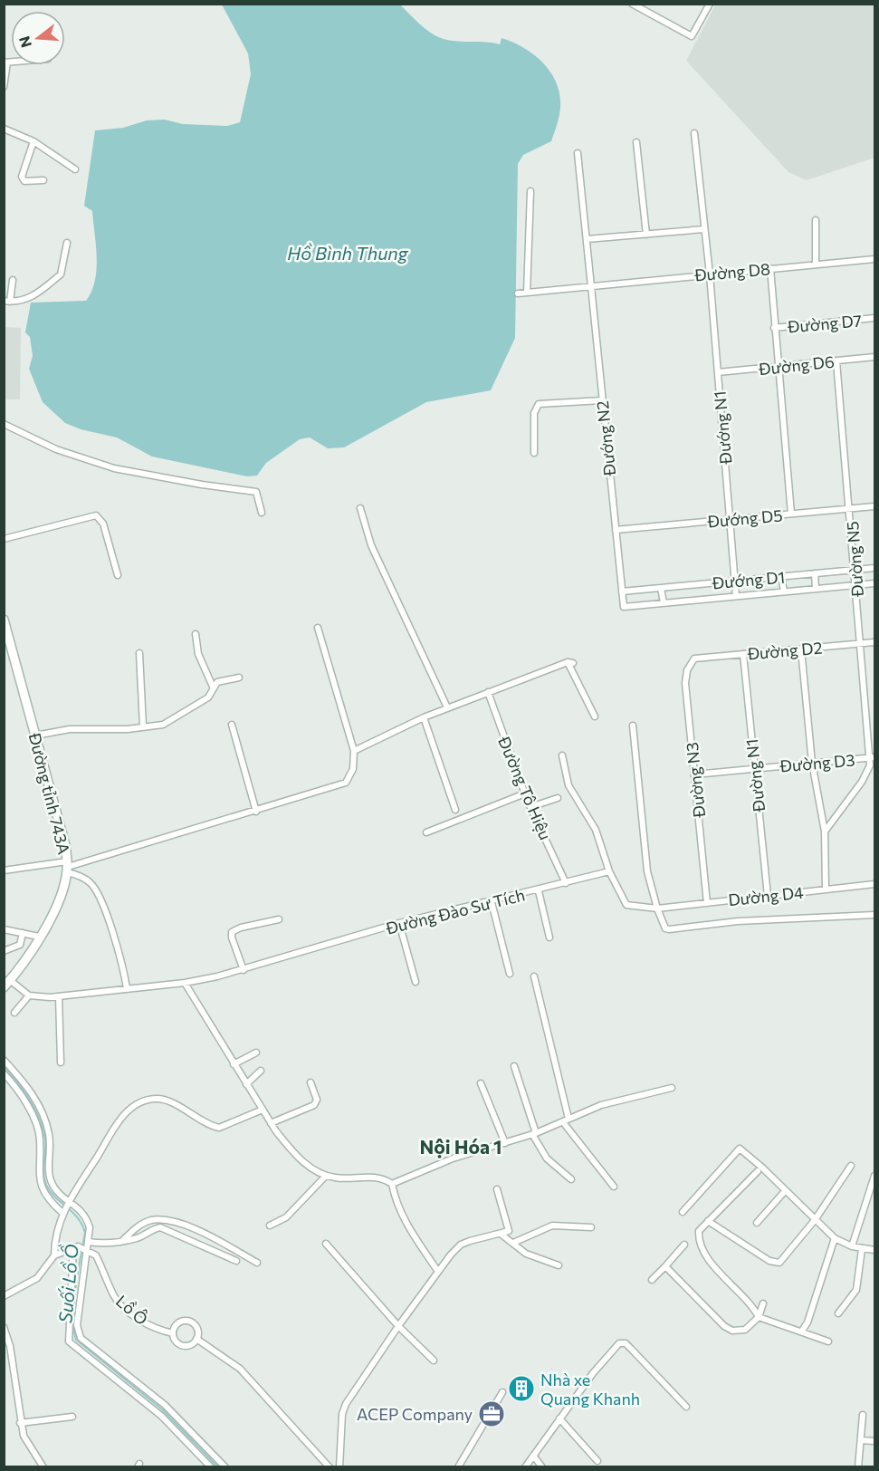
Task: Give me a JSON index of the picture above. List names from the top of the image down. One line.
{"streets":{"main road":["Đường tỉnh 743A"],"street":["Đường D8","Đường D7","Đường D6","Đướng N1","Đướng N2","Đướng D5","Đường N5","Đướng D1","Đường D2","Đường D3","Đường N1","Đường N3","Đường Tô Hiệu","Dường D4","Đường Đào Sư Tích","Lồ Ô"]},"crossings":[["Đường D8","Đướng N1"],["Đường D8","Đướng N2"],["Đường D6","Đướng N1"],["Đường D6","Đường N5"],["Đướng N1","Đướng D5"],["Đướng N1","Đướng D1"],["Đướng N2","Đướng D5"],["Đướng N2","Đướng D1"],["Đướng D5","Đường N5"],["Đường N5","Đướng D1"],["Đường N5","Đường D2"],["Đường N5","Đường D3"],["Đường D2","Đường N1"],["Đường D2","Đường N3"],["Đường D3","Đường N1"],["Đường D3","Đường N3"],["Đường N1","Dường D4"],["Đường N3","Dường D4"],["Đường Tô Hiệu","Đường Đào Sư Tích"]],"districts":["Nội Hóa 1"],"water":["Hồ Bình Thung","Suối Lồ Ồ"],"places":{"building":["Nhà xe Quang Khanh"],"office":["ACEP Company"]},"north":"left"}
